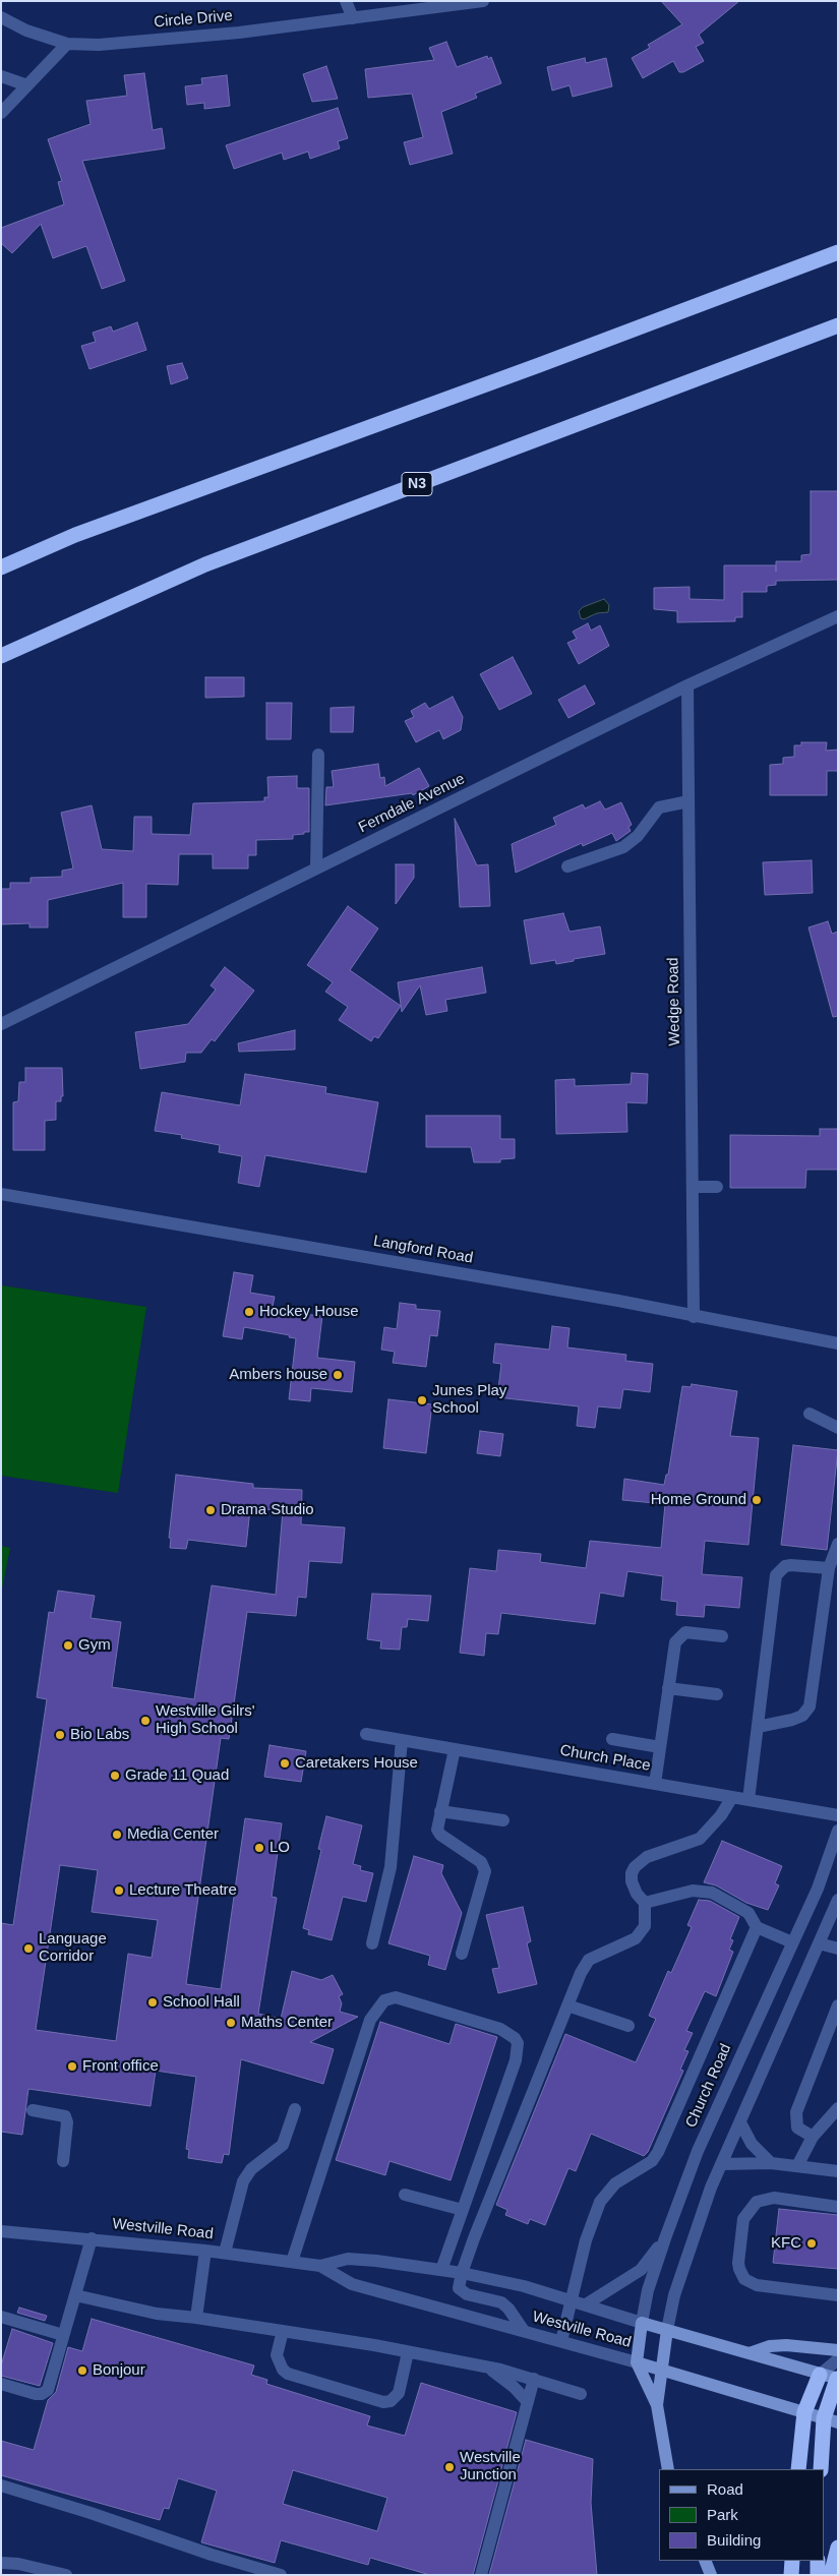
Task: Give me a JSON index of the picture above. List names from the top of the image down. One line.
{"streets":{"highway":["N3"],"main road":["Church Road","Westville Road"],"street":["Circle Drive","Ferndale Avenue","Wedge Road","Langford Road","Church Place"]},"crossings":[["Ferndale Avenue","Wedge Road"],["Wedge Road","Langford Road"],["Church Road","Westville Road"]],"places":["Hockey House","Ambers house","Junes Play School","Home Ground","Drama Studio","Gym","Westville Gilrs' High School","Bio Labs","Caretakers House","Grade 11 Quad","Media Center","LO","Lecture Theatre","Language Corridor","School Hall","Maths Center","Front office","KFC","Bonjour","Westville Junction"],"legend":["Road","Park","Building"]}
